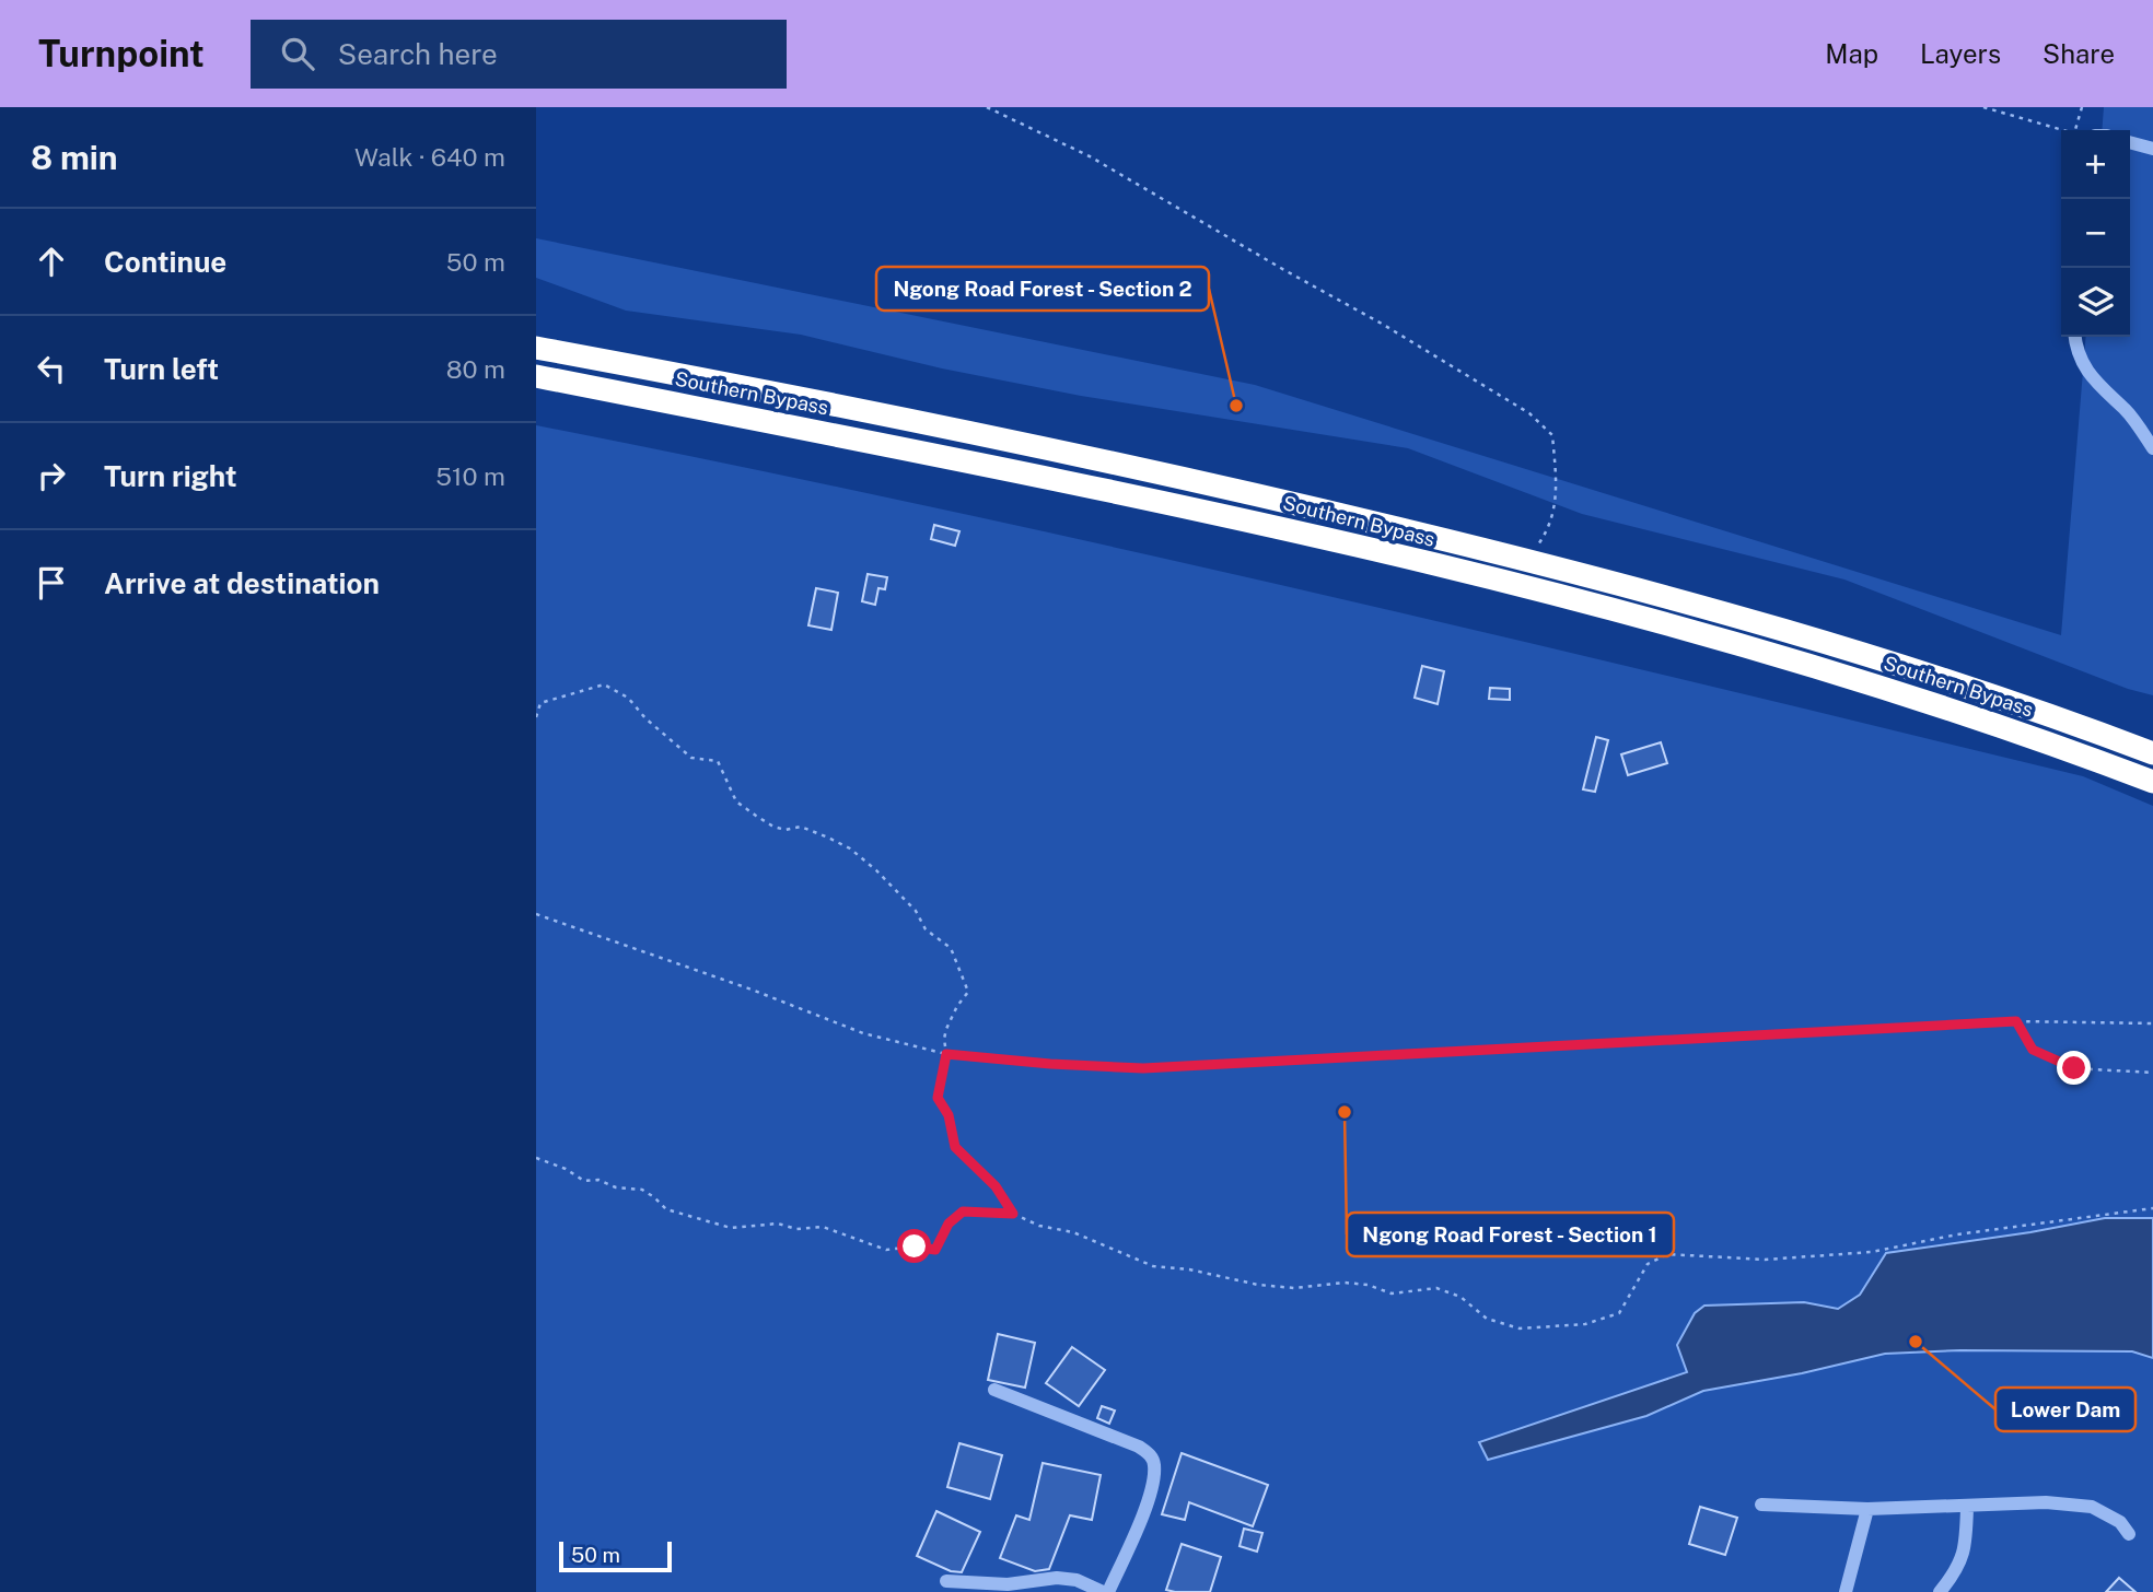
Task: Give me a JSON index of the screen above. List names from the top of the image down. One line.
{"streets":{"highway":["Southern Bypass"]},"places":["Ngong Road Forest - Section 2","Ngong Road Forest - Section 1","Lower Dam"],"scale_bar":"50 m","page":{"header":"Turnpoint","search":"Search here","nav":["Map","Layers","Share"],"heading":["8 min","Walk · 640 m"],"map_buttons":["+","−"],"list":[["Continue","50 m"],["Turn left","80 m"],["Turn right","510 m"],"Arrive at destination"],"scale":"50 m"}}
